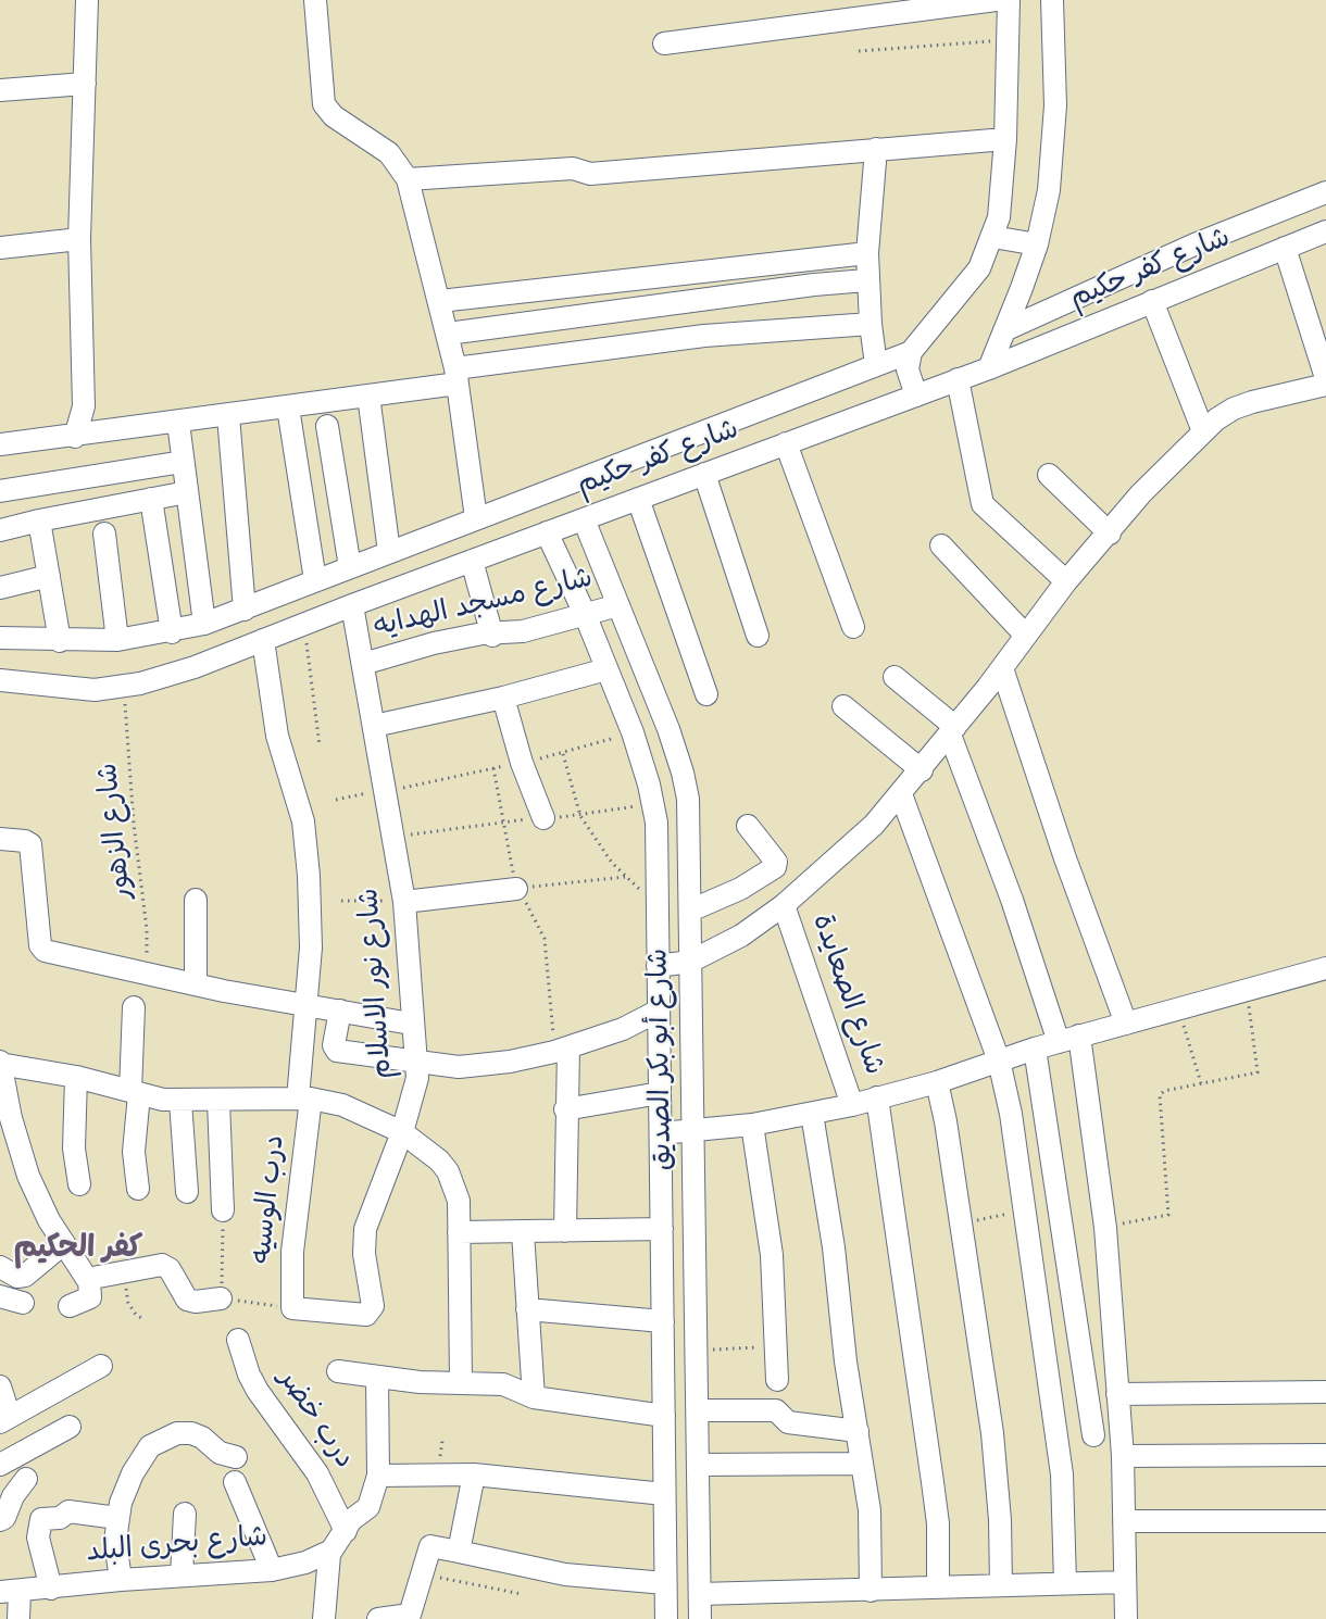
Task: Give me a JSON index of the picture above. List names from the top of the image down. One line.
{"streets":{"street":["شارع كفر حكيم","شارع مسجد الهدايه","شارع نور الاسلام","شارع الصعايدة","شارع أبو بكر الصديق","درب الوسيه","درب خضر","شارع بحرى البلد"],"path":["شارع الزهور"]},"crossings":[["شارع كفر حكيم","شارع الزهور"],["شارع كفر حكيم","شارع نور الاسلام"],["شارع كفر حكيم","شارع أبو بكر الصديق"],["شارع كفر حكيم","درب الوسيه"],["شارع مسجد الهدايه","شارع نور الاسلام"],["شارع مسجد الهدايه","شارع أبو بكر الصديق"],["شارع نور الاسلام","درب الوسيه"]],"districts":["كفر الحكيم"]}
